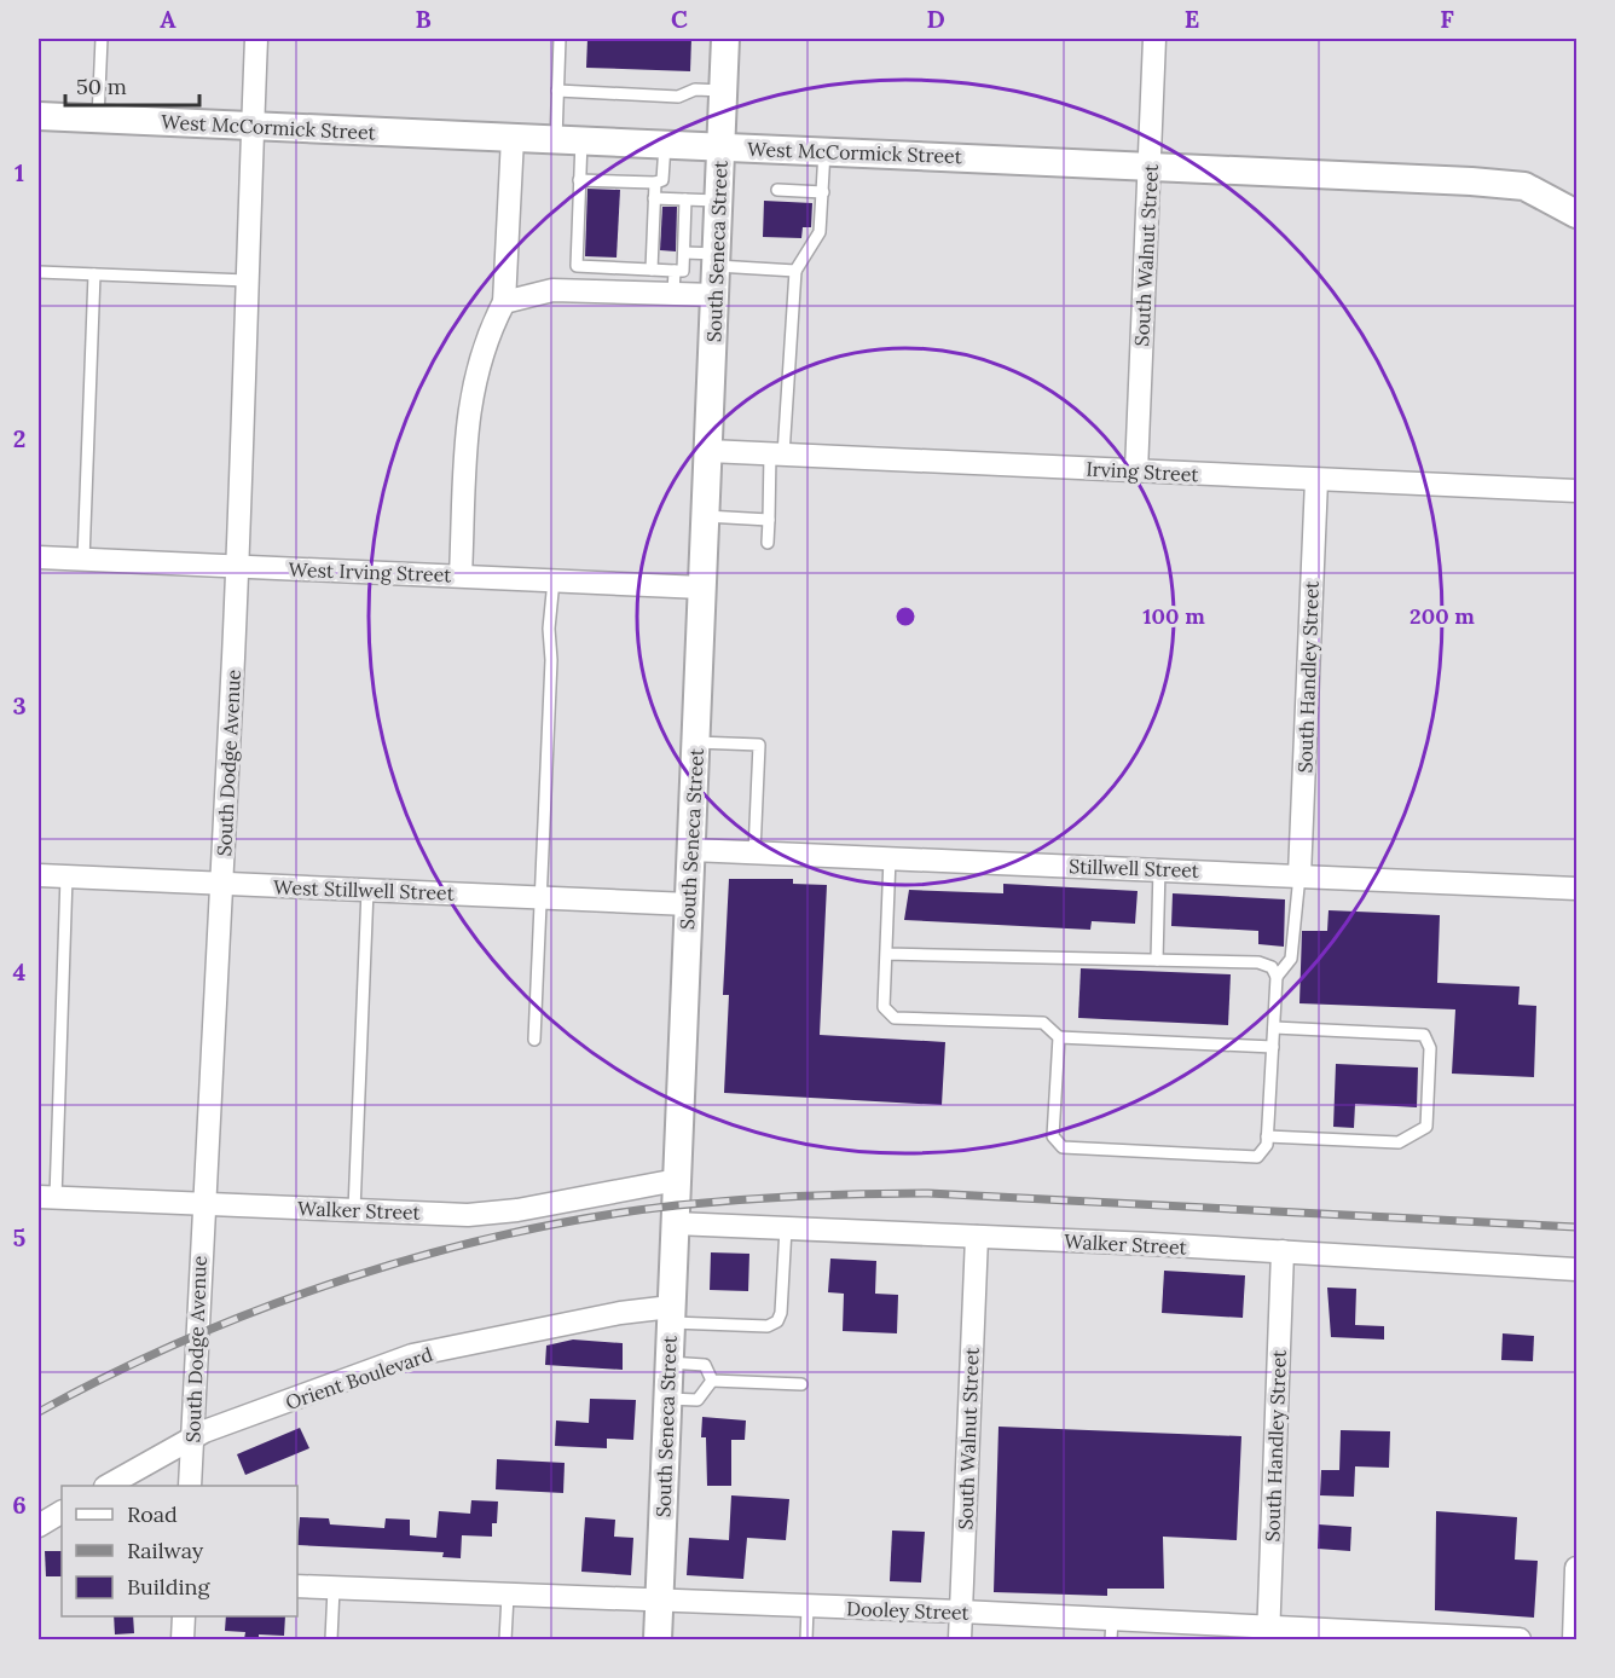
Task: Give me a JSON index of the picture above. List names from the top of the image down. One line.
{"streets":{"street":["West McCormick Street","South Seneca Street","South Walnut Street","Irving Street","West Irving Street","South Handley Street","South Dodge Avenue","Stillwell Street","West Stillwell Street","Walker Street","Orient Boulevard","Dooley Street"]},"crossings":[["West McCormick Street","South Seneca Street"],["West McCormick Street","South Walnut Street"],["West McCormick Street","South Dodge Avenue"],["South Seneca Street","Irving Street"],["South Seneca Street","West Irving Street"],["South Seneca Street","Stillwell Street"],["South Seneca Street","West Stillwell Street"],["South Seneca Street","Walker Street"],["South Seneca Street","Orient Boulevard"],["South Seneca Street","Dooley Street"],["South Walnut Street","Irving Street"],["South Walnut Street","Walker Street"],["South Walnut Street","Dooley Street"],["Irving Street","South Handley Street"],["West Irving Street","South Dodge Avenue"],["South Handley Street","Stillwell Street"],["South Handley Street","Walker Street"],["South Handley Street","Dooley Street"],["South Dodge Avenue","West Stillwell Street"],["South Dodge Avenue","Walker Street"],["South Dodge Avenue","Orient Boulevard"]],"legend":["Road","Railway","Building"],"scale_bar":"50 m","grid":{"columns":["A","B","C","D","E","F"],"rows":["1","2","3","4","5","6"]},"rings":["100 m","200 m"]}
